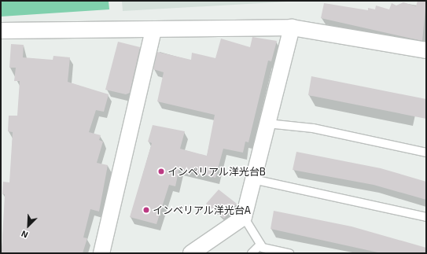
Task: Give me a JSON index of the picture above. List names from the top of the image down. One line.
{"places":["インペリアル洋光台B","インベリアル洋光台A"],"north":"bottom left"}
